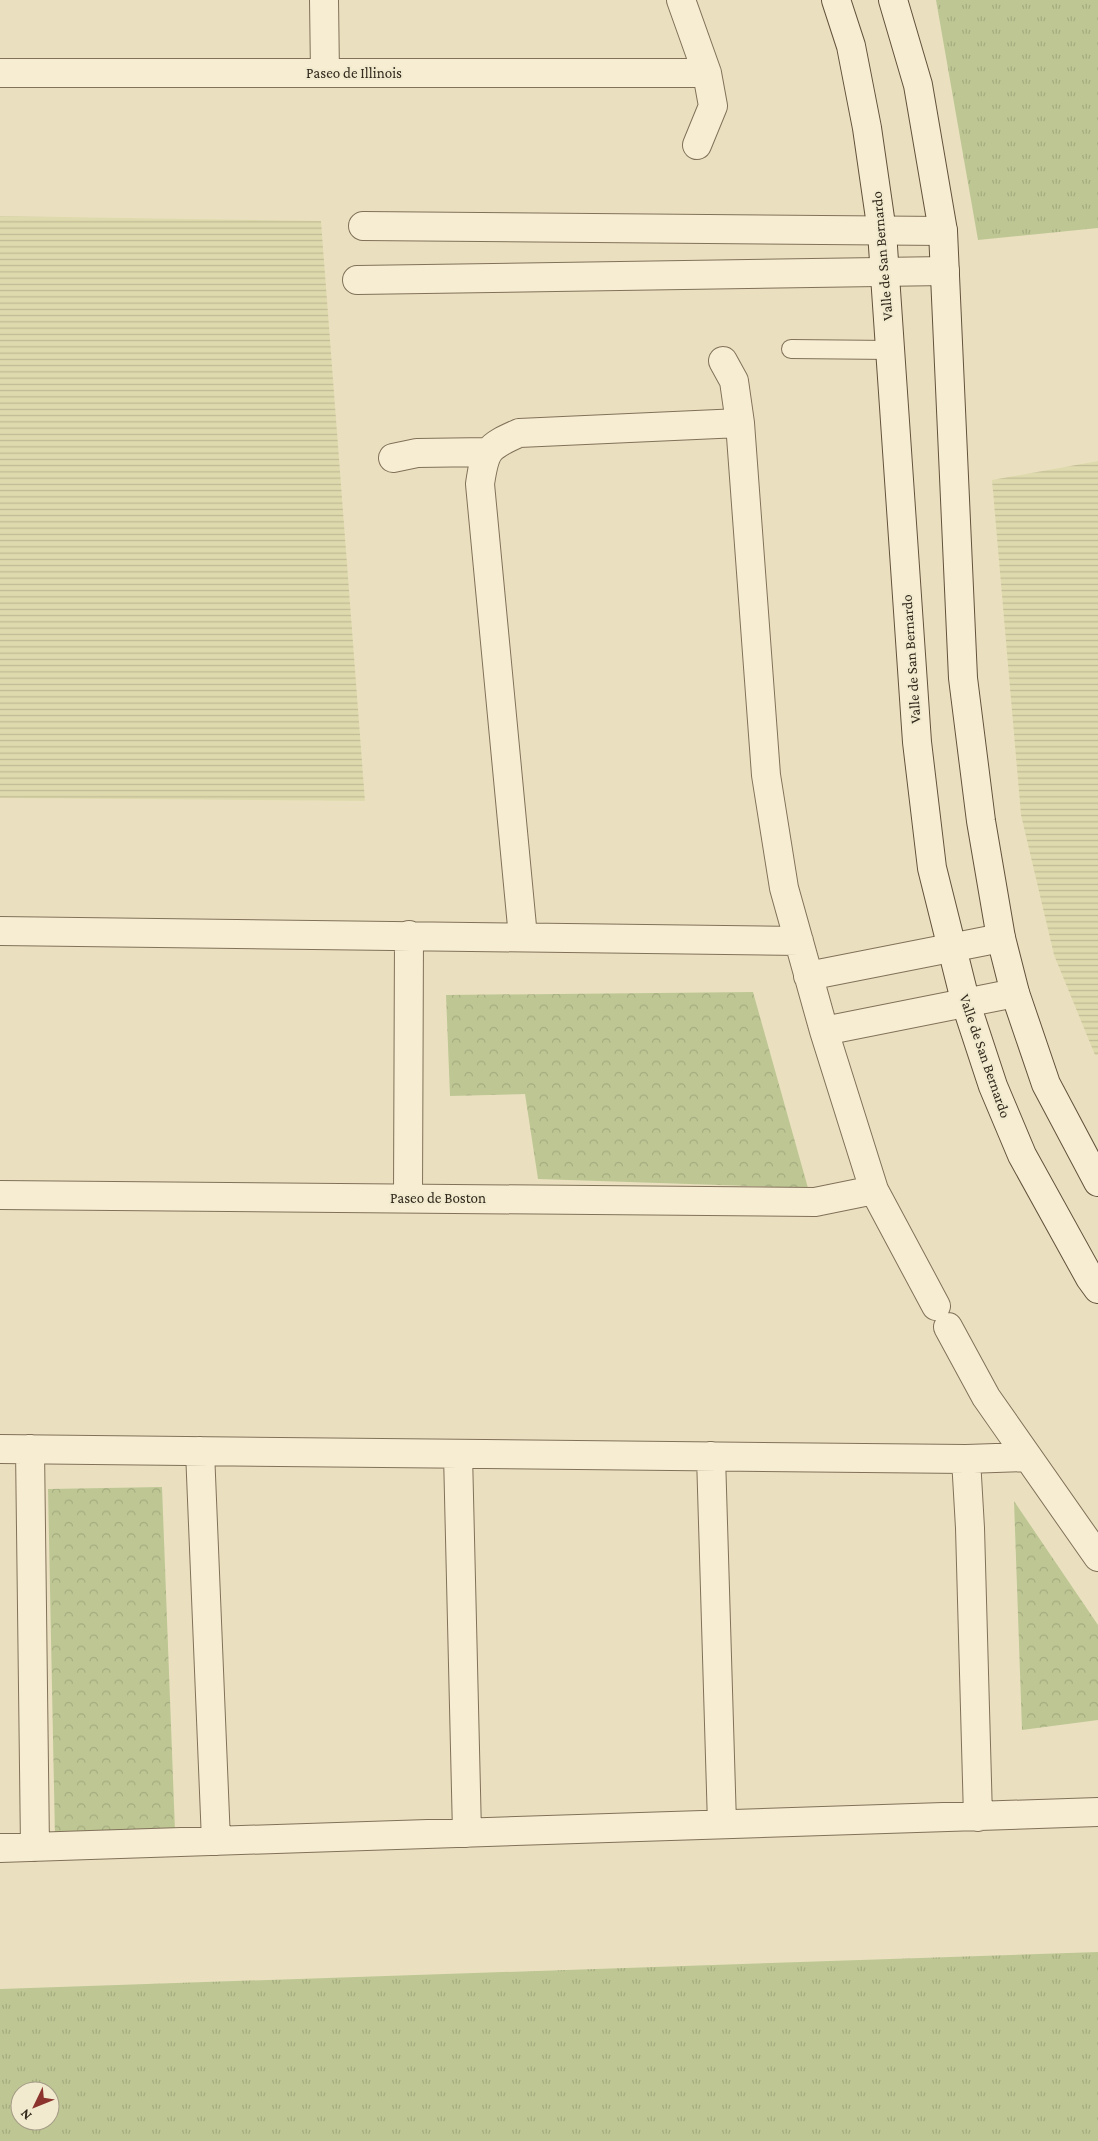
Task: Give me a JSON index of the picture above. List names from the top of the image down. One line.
{"streets":{"street":["Paseo de Illinois","Valle de San Bernardo","Paseo de Boston"]},"north":"bottom left"}
